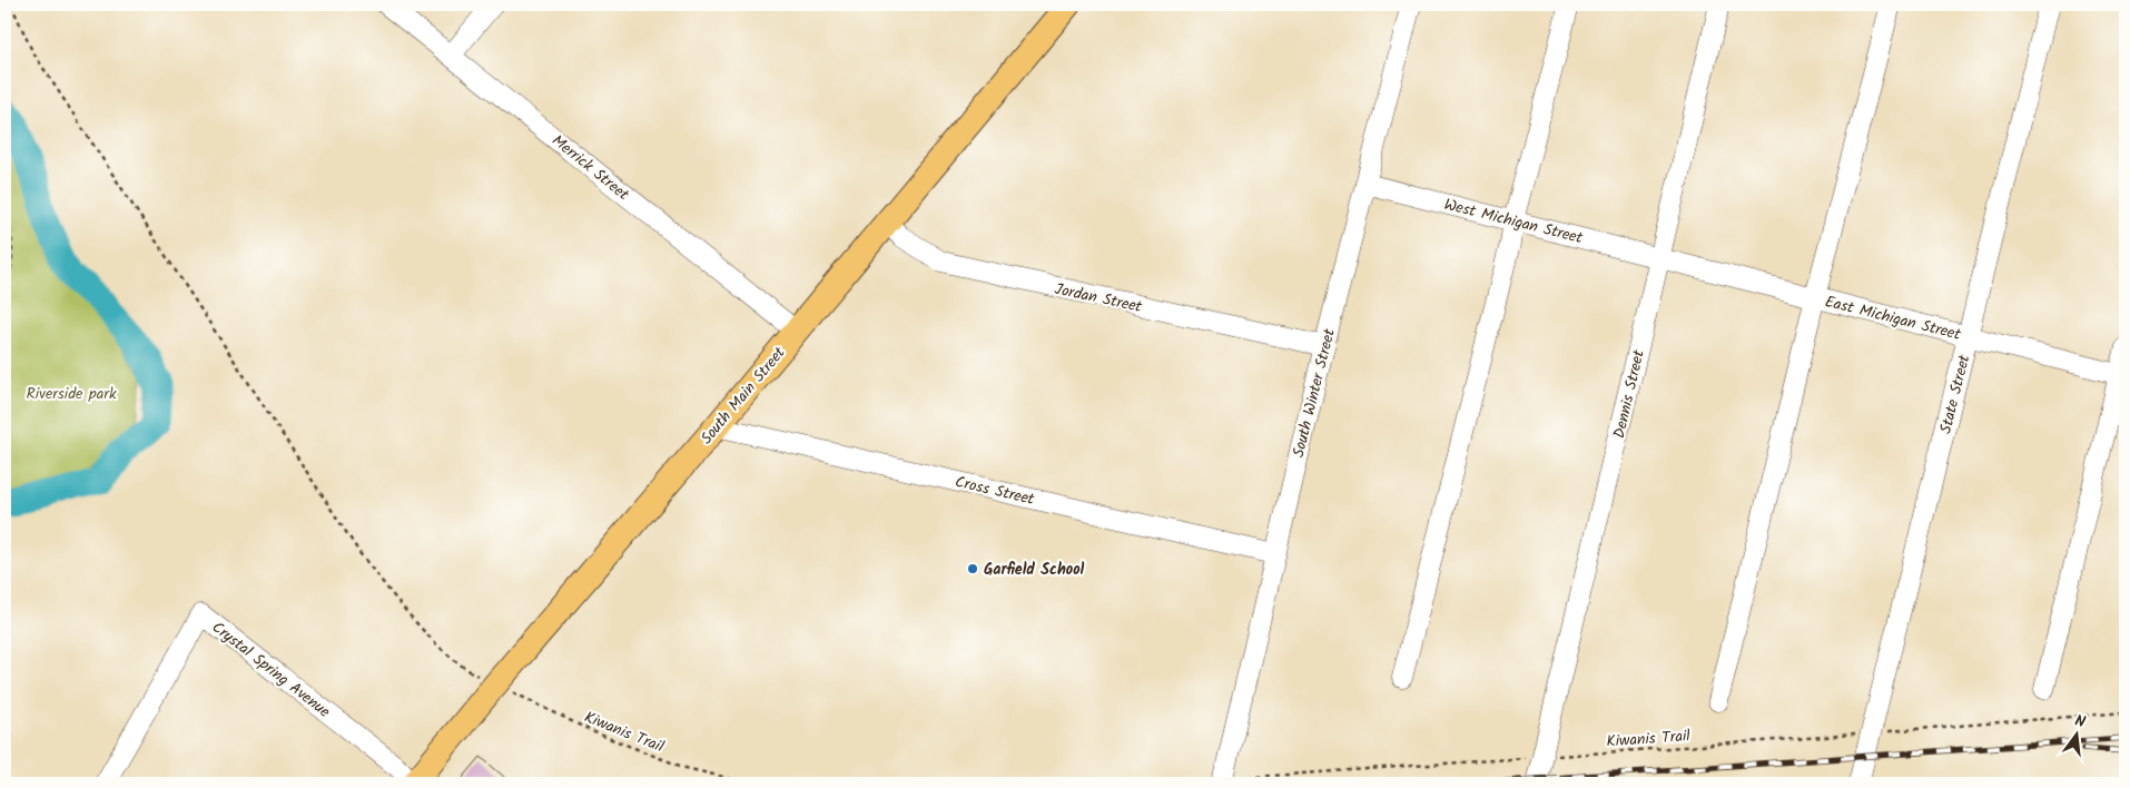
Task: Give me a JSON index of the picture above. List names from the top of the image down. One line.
{"streets":{"main road":["South Main Street"],"street":["Merrick Street","West Michigan Street","Jordan Street","East Michigan Street","South Winter Street","Dennis Street","State Street","Cross Street","Crystal Spring Avenue"],"path":["Kiwanis Trail"]},"crossings":[["Merrick Street","South Main Street"],["West Michigan Street","East Michigan Street"],["West Michigan Street","South Winter Street"],["West Michigan Street","Dennis Street"],["Jordan Street","South Winter Street"],["Jordan Street","South Main Street"],["East Michigan Street","Dennis Street"],["East Michigan Street","State Street"],["South Winter Street","Cross Street"],["South Winter Street","Kiwanis Trail"],["Dennis Street","Kiwanis Trail"],["State Street","Kiwanis Trail"],["South Main Street","Cross Street"],["South Main Street","Crystal Spring Avenue"],["South Main Street","Kiwanis Trail"]],"parks":["Riverside park"],"places":["Garfield School"],"north":"top"}
